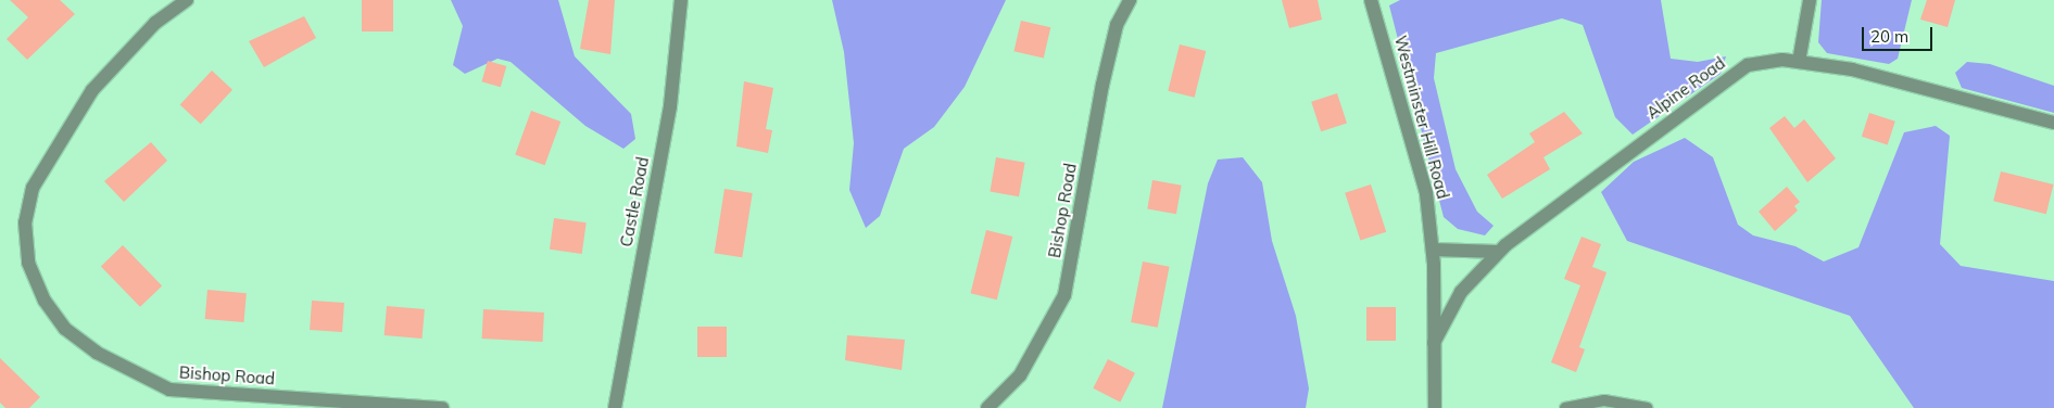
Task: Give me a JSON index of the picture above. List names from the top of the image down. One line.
{"streets":{"street":["Alpine Road","Westminster Hill Road","Castle Road","Bishop Road"]},"crossings":[["Alpine Road","Westminster Hill Road"]],"scale_bar":"20 m"}
